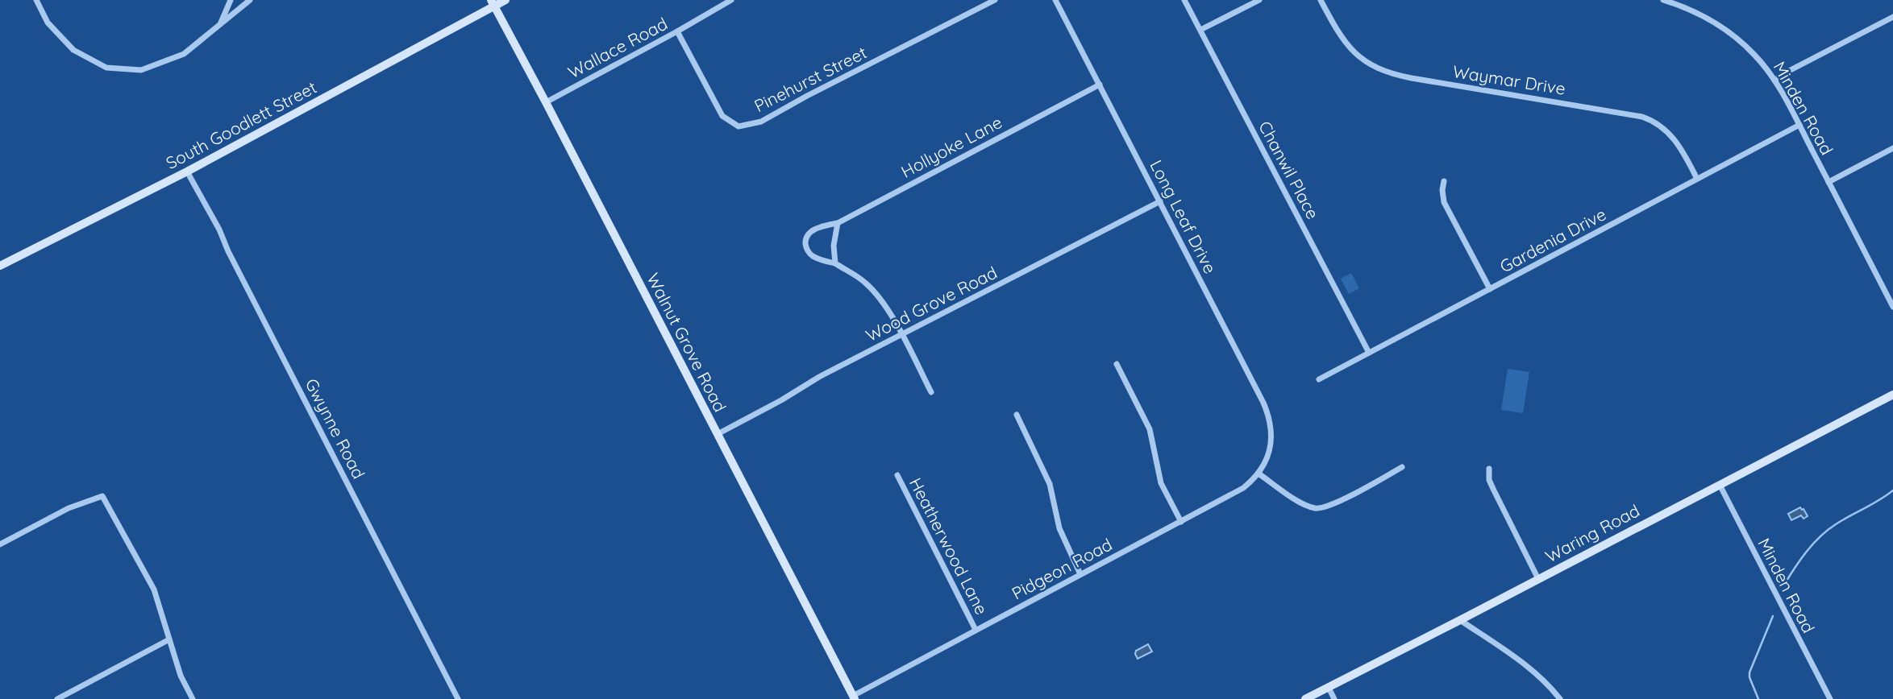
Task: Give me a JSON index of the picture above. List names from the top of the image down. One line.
{"streets":{"main road":["South Goodlett Street","Walnut Grove Road","Waring Road"],"street":["Wallace Road","Pinehurst Street","Waymar Drive","Minden Road","Hollyoke Lane","Chanwil Place","Long Leaf Drive","Gardenia Drive","Wood Grove Road","Gwynne Road","Heatherwood Lane","Pidgeon Road"]},"crossings":[["Wallace Road","Pinehurst Street"],["Wallace Road","Walnut Grove Road"],["Waymar Drive","Gardenia Drive"],["Minden Road","Gardenia Drive"],["Minden Road","Waring Road"],["South Goodlett Street","Walnut Grove Road"],["South Goodlett Street","Gwynne Road"],["Hollyoke Lane","Long Leaf Drive"],["Chanwil Place","Gardenia Drive"],["Long Leaf Drive","Wood Grove Road"],["Long Leaf Drive","Pidgeon Road"],["Wood Grove Road","Walnut Grove Road"],["Walnut Grove Road","Pidgeon Road"],["Heatherwood Lane","Pidgeon Road"]]}
